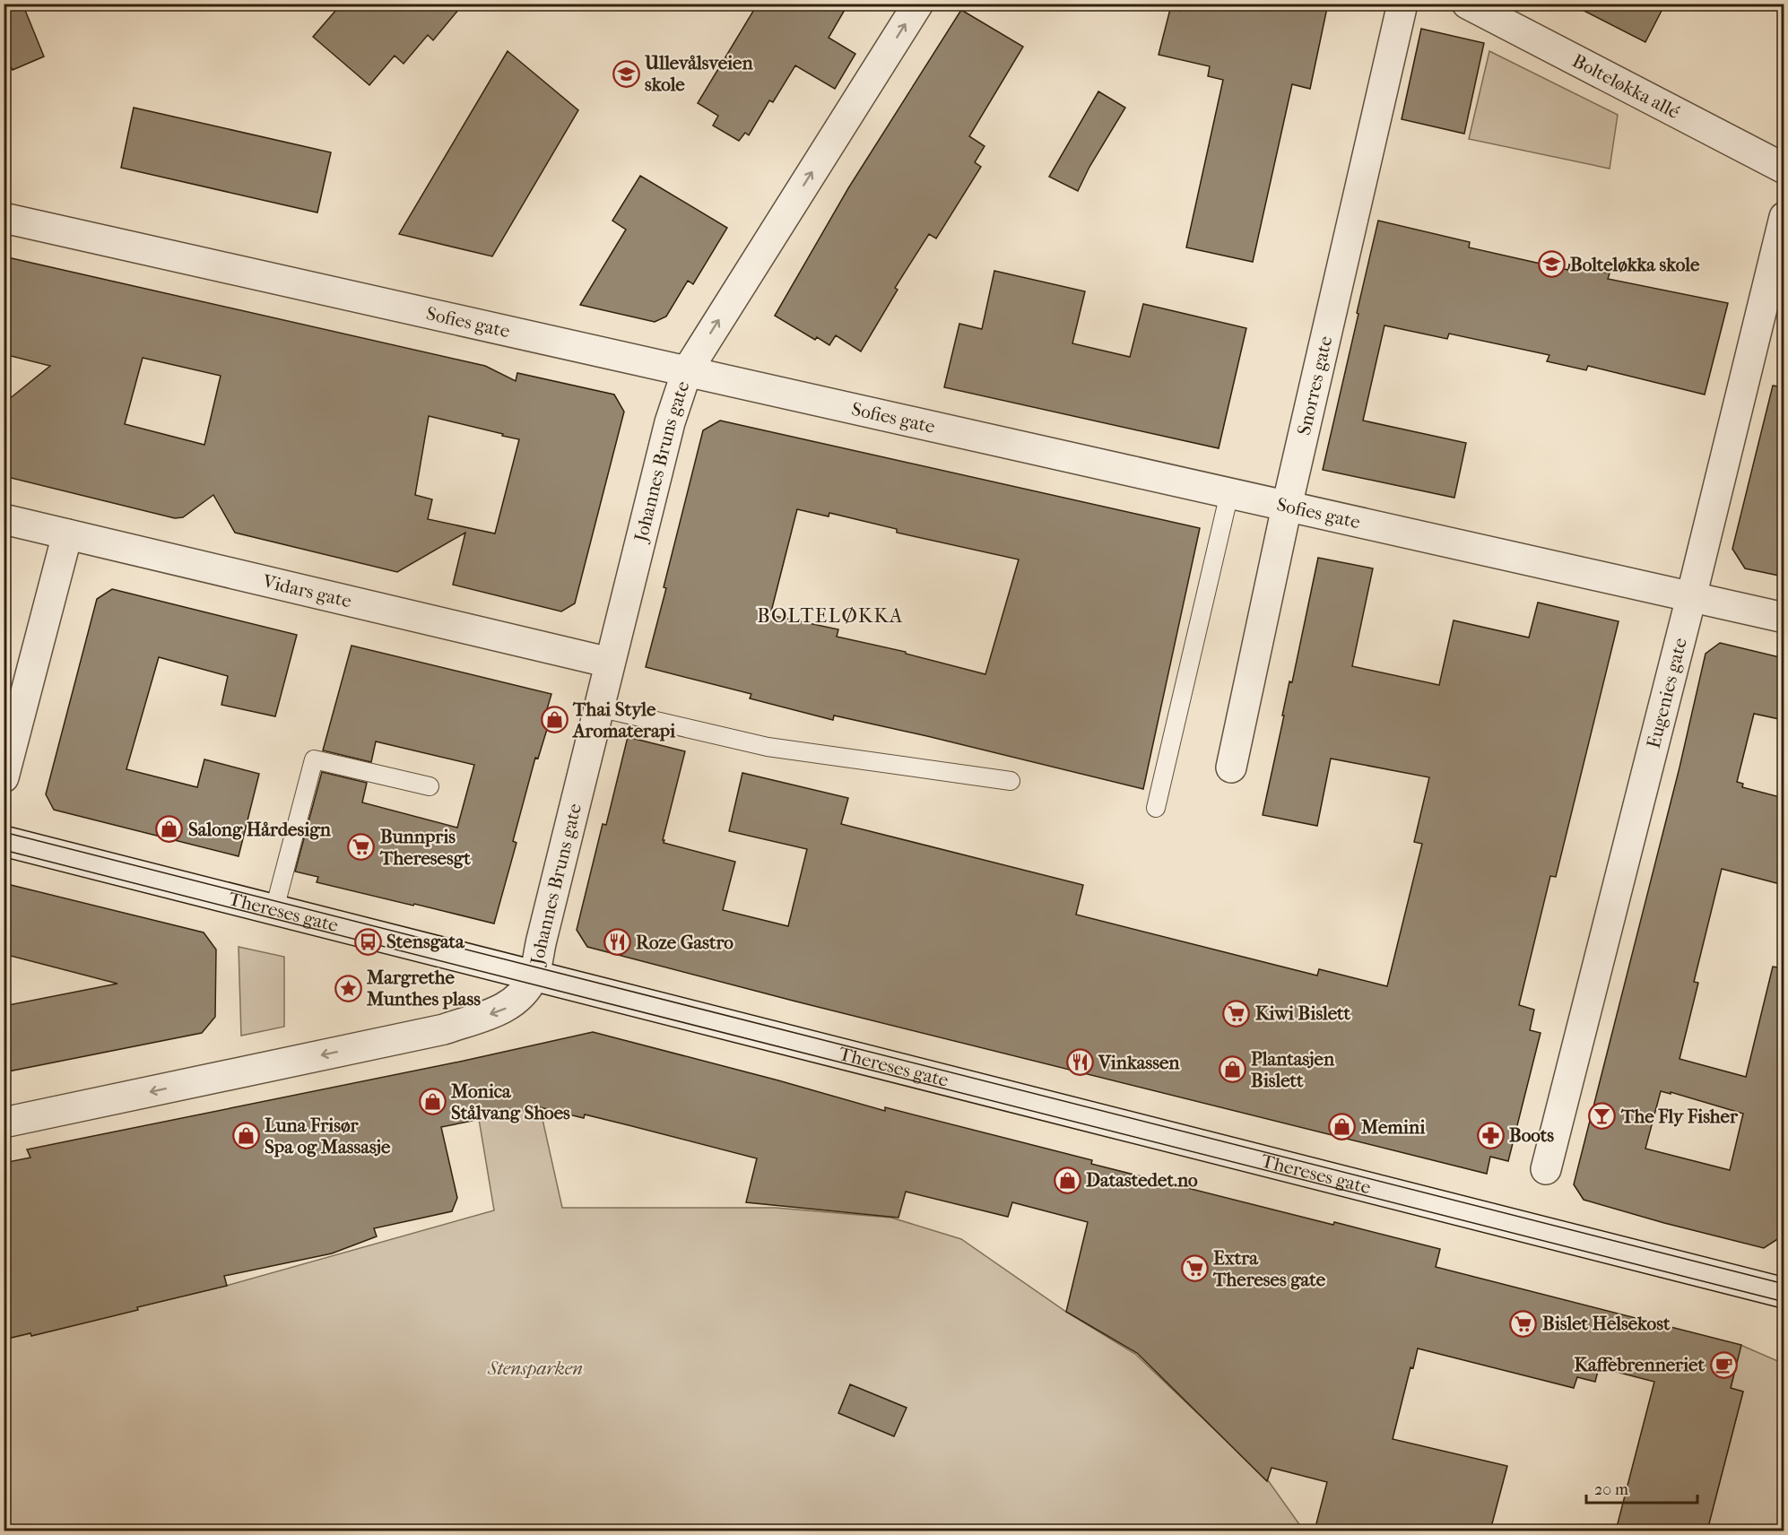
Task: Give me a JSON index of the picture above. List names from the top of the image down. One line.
{"streets":{"street":["Bolteløkka allé","Sofies gate","Snorres gate","Johannes Bruns gate","Vidars gate","Eugenies gate","Thereses gate"]},"crossings":[["Sofies gate","Snorres gate"],["Sofies gate","Johannes Bruns gate"],["Sofies gate","Eugenies gate"],["Johannes Bruns gate","Vidars gate"],["Johannes Bruns gate","Thereses gate"]],"one_way":["Johannes Bruns gate"],"districts":["BOLTELØKKA"],"parks":["Stensparken"],"places":{"school or university":["Ullevålsveien skole","Bolteløkka skole"],"shop":["Thai Style Aromaterapi","Salong Hårdesign","Plantasjen Bislett","Monica Stålvang Shoes","Memini","Luna Frisør Spa og Massasje","Datastedet.no"],"supermarket":["Bunnpris Theresesgt","Kiwi Bislett","Extra Thereses gate","Bislet Helsekost"],"bus stop":["Stensgata"],"restaurant":["Roze Gastro","Vinkassen"],"place":["Margrethe Munthes plass"],"bar":["The Fly Fisher"],"pharmacy":["Boots"],"cafe":["Kaffebrenneriet"]},"scale_bar":"20 m"}
